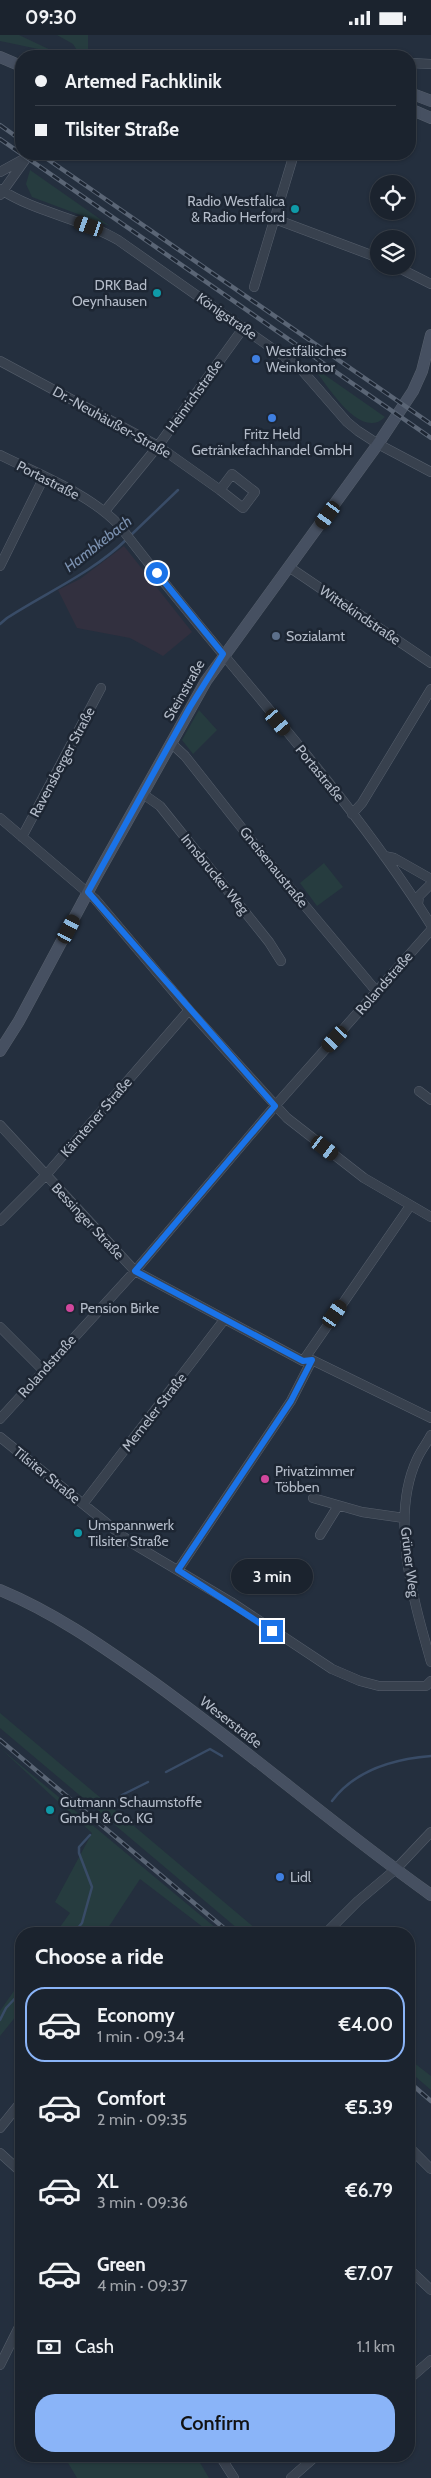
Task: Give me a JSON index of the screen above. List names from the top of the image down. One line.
{"streets":{"main road":["Steinstraße","Weserstraße"],"street":["Königstraße","Heinrichstraße","Dr.-Neuhäußer-Straße","Portastraße","Wittekindstraße","Ravensberger Straße","Gneisenaustraße","Innsbrucker Weg","Rolandstraße","Kärntener Straße","Bessinger Straße","Memeler Straße","Tilsiter Straße","Grüner Weg"]},"crossings":[["Königstraße","Heinrichstraße"],["Königstraße","Steinstraße"],["Heinrichstraße","Dr.-Neuhäußer-Straße"],["Heinrichstraße","Portastraße"],["Portastraße","Steinstraße"],["Wittekindstraße","Steinstraße"],["Steinstraße","Gneisenaustraße"],["Steinstraße","Innsbrucker Weg"],["Gneisenaustraße","Rolandstraße"],["Rolandstraße","Bessinger Straße"],["Kärntener Straße","Bessinger Straße"],["Bessinger Straße","Memeler Straße"],["Memeler Straße","Tilsiter Straße"]],"water":["Hambkebach"],"places":["Radio Westfalica & Radio Herford","DRK Bad Oeynhausen","Westfälisches Weinkontor","Fritz Held Getränkefachhandel GmbH","Sozialamt","Pension Birke","Privatzimmer Többen","Umspannwerk Tilsiter Straße","Gutmann Schaumstoffe GmbH & Co. KG","Lidl"],"page":{"status":"09:30","banner":["Artemed Fachklinik","Tilsiter Straße"],"bubble":"3 min","heading":"Choose a ride","list":[{"name":"Economy","note":"1 min · 09:34","value":"€4.00"},{"name":"Comfort","note":"2 min · 09:35","value":"€5.39"},{"name":"XL","note":"3 min · 09:36","value":"€6.79"},{"name":"Green","note":"4 min · 09:37","value":"€7.07"}],"pay":["Cash","1.1 km"],"buttons":"Confirm"}}
